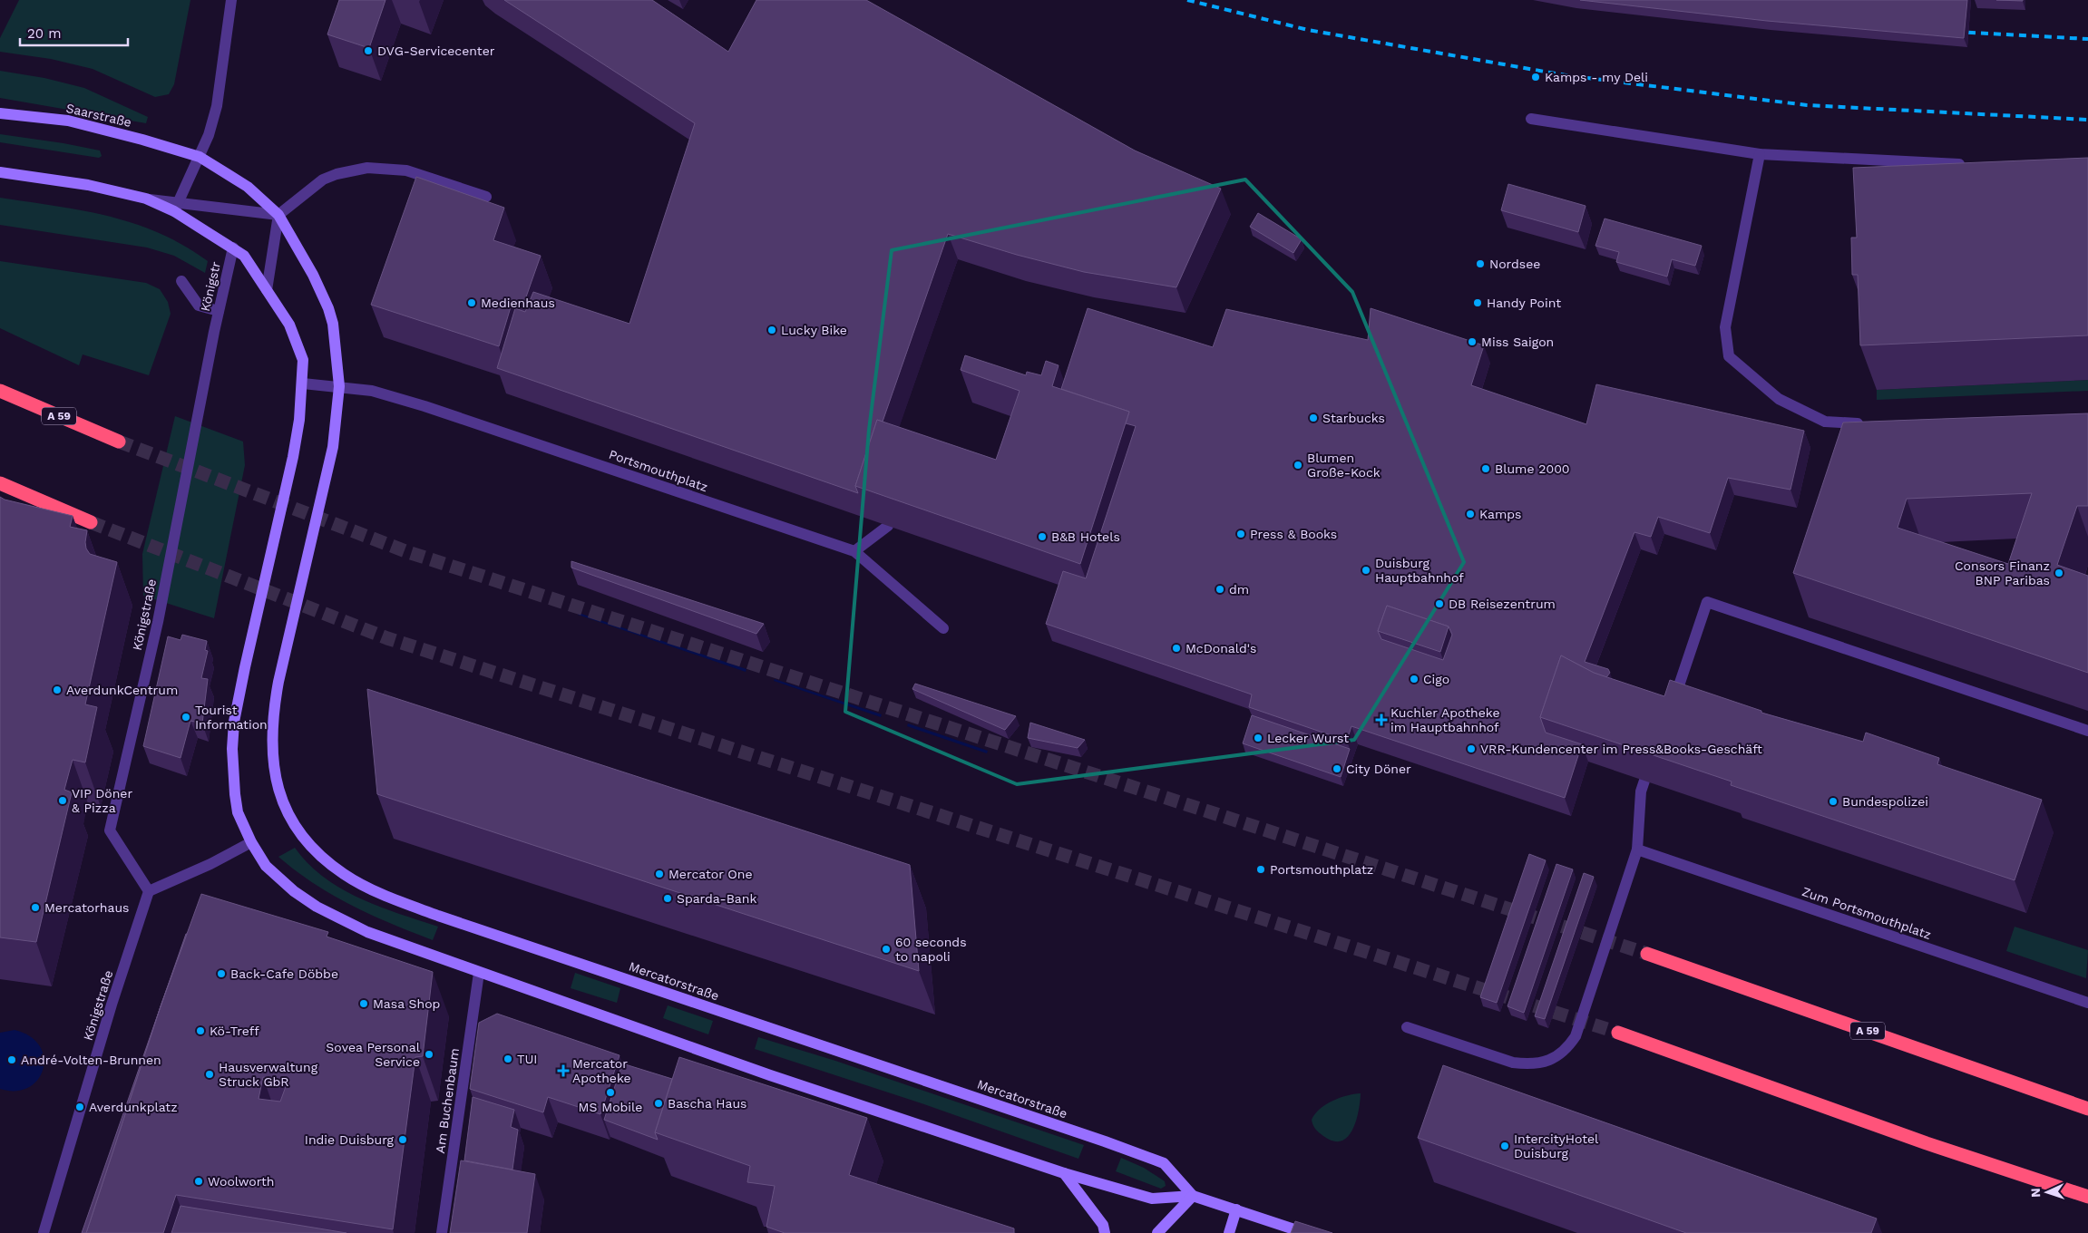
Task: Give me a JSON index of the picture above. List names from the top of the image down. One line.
{"streets":{"highway":["A 59"],"main road":["Saarstraße","Mercatorstraße"],"street":["Königstr","Portsmouthplatz","Königstraße","Zum Portsmouthplatz","Am Buchenbaum"]},"crossings":[["Saarstraße","Portsmouthplatz"],["Saarstraße","Mercatorstraße"],["Königstr","Königstraße"],["Portsmouthplatz","Mercatorstraße"]],"places":{"other":["DVG-Servicecenter","Kamps - my Deli","Nordsee","Medienhaus","Handy Point","Lucky Bike","Miss Saigon","Starbucks","Blumen Große-Kock","Blume 2000","Kamps","Press & Books","B&B Hotels","Duisburg Hauptbahnhof","Consors Finanz BNP Paribas","dm","DB Reisezentrum","McDonald's","Cigo","AverdunkCentrum","Tourist Information","Lecker Wurst","VRR-Kundencenter im Press&Books-Geschäft","City Döner","VIP Döner & Pizza","Bundespolizei","Portsmouthplatz","Mercator One","Sparda-Bank","Mercatorhaus","60 seconds to napoli","Back-Cafe Döbbe","Masa Shop","Kö-Treff","Sovea Personal Service","TUI","André-Volten-Brunnen","Hausverwaltung Struck GbR","MS Mobile","Bascha Haus","Averdunkplatz","Indie Duisburg","IntercityHotel Duisburg","Woolworth"],"health":["Kuchler Apotheke im Hauptbahnhof","Mercator Apotheke"]},"scale_bar":"20 m","north":"left"}
